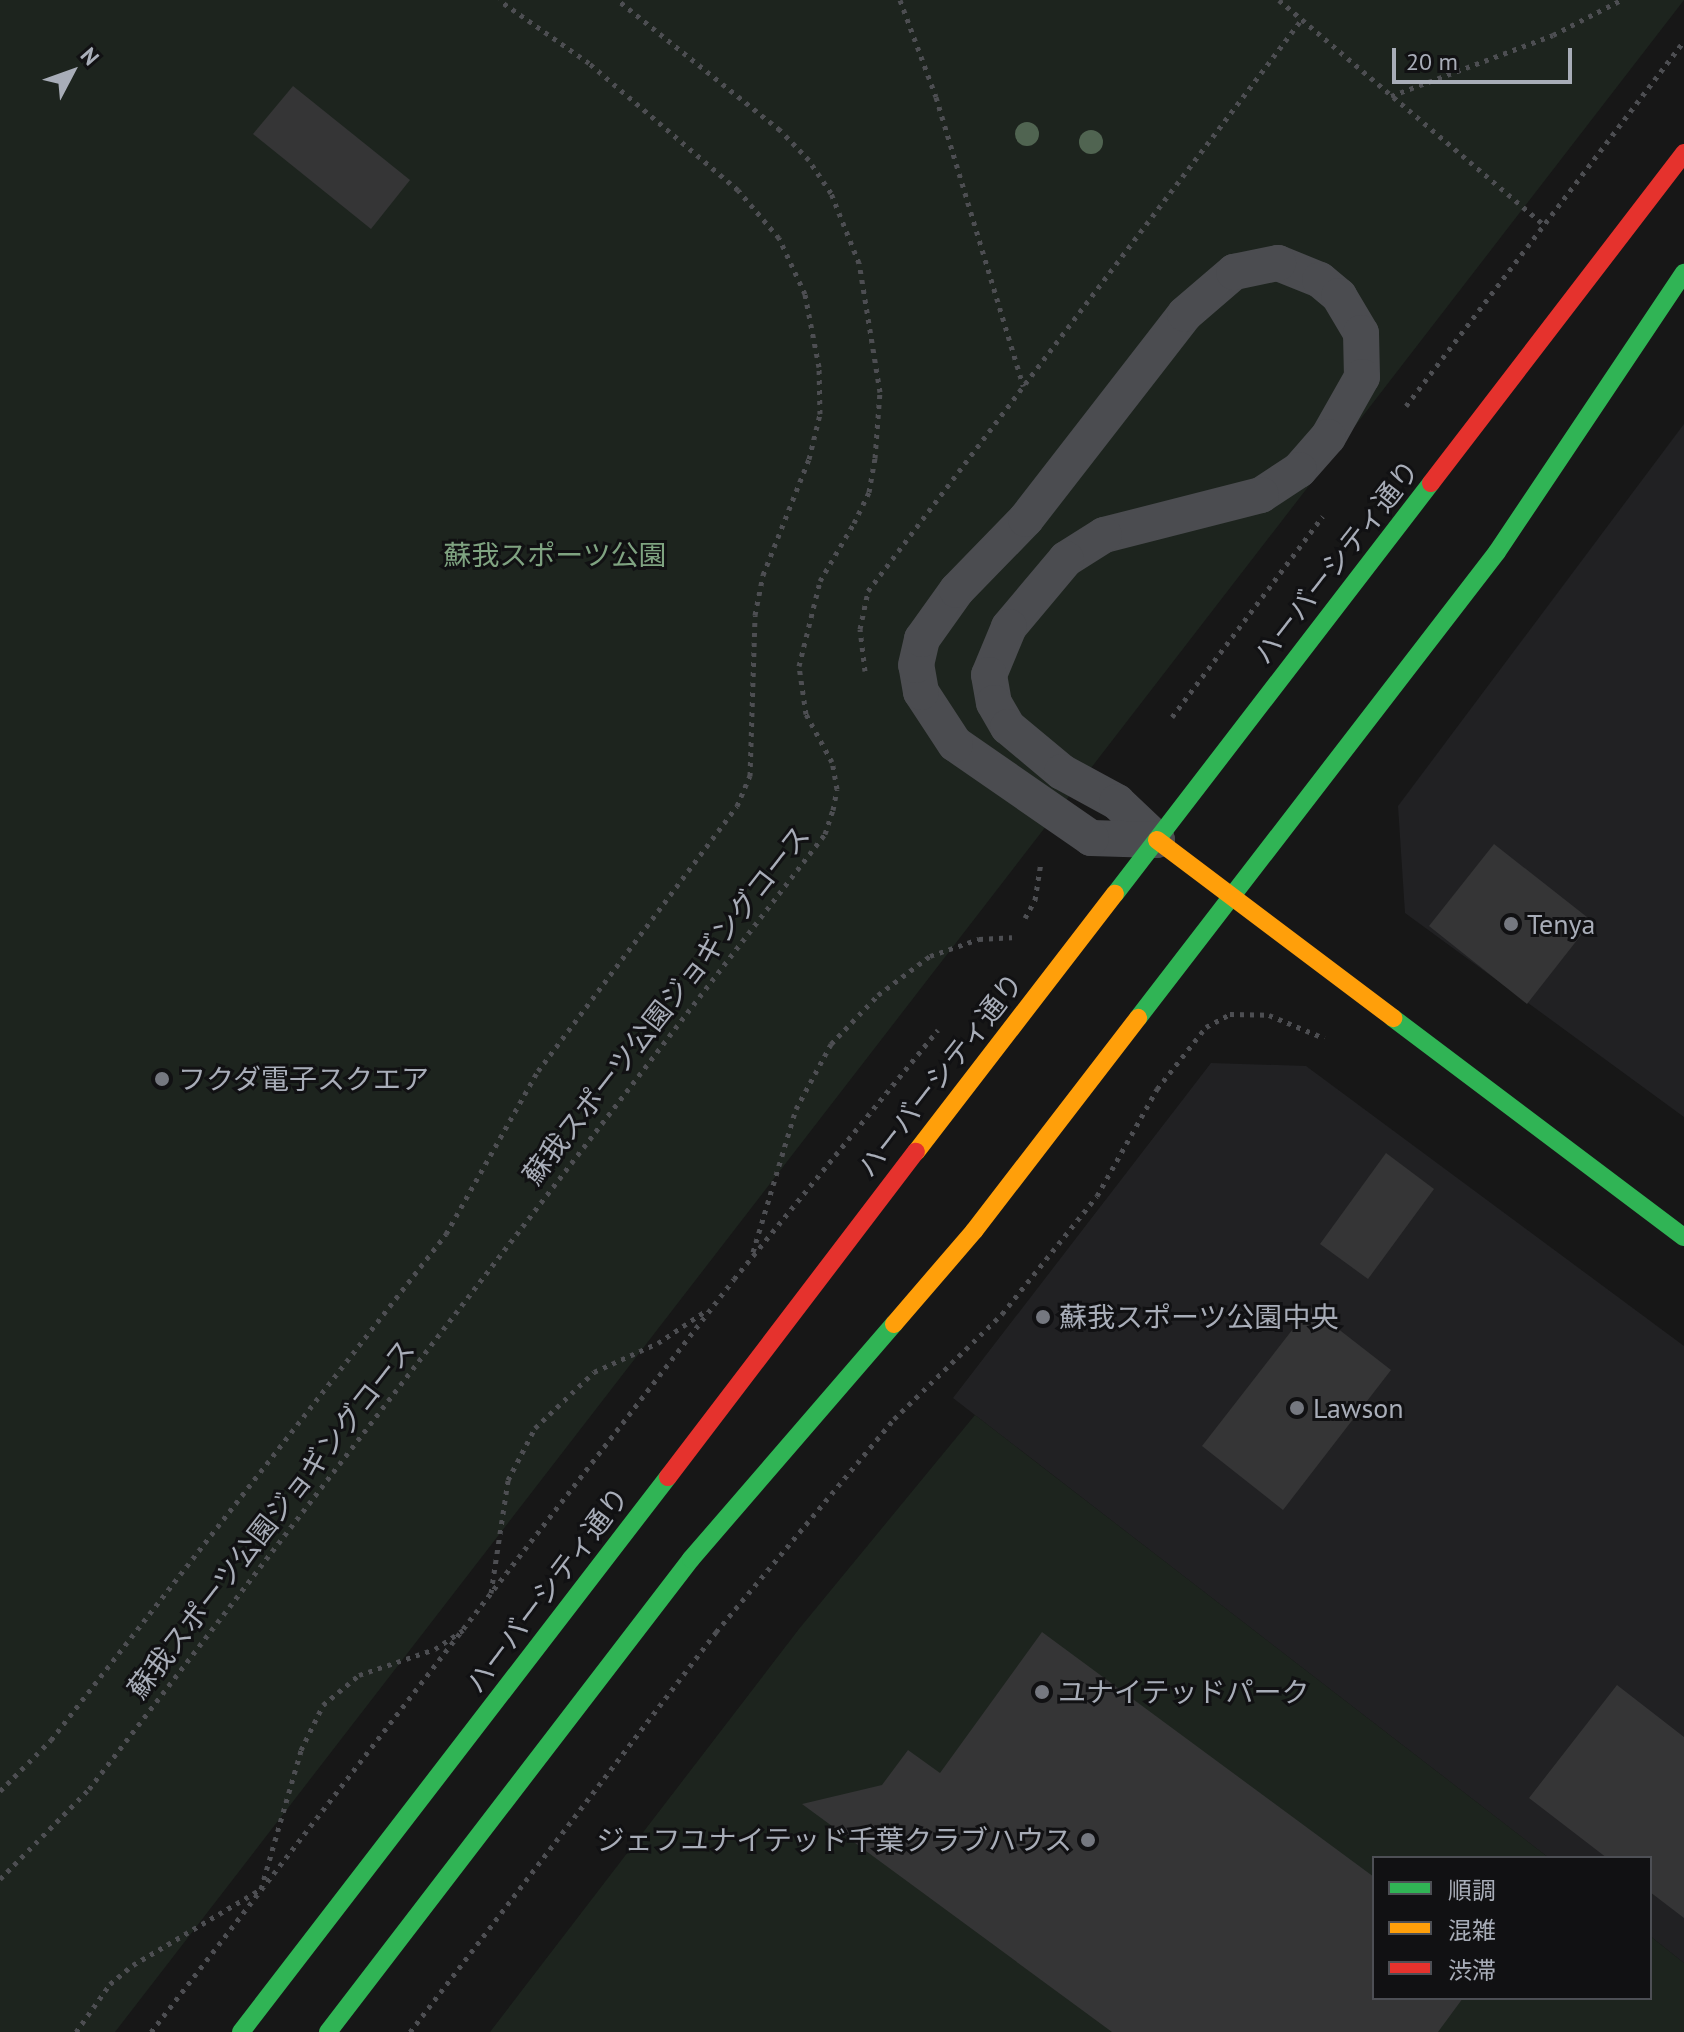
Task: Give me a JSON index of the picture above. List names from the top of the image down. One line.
{"streets":{"street":["ハーバーシティ通り"],"path":["蘇我スポーツ公園ジョギングコース"]},"parks":["蘇我スポーツ公園"],"places":["Tenya","フクダ電子スクエア","蘇我スポーツ公園中央","Lawson","ユナイテッドパーク","ジェフユナイテッド千葉クラブハウス"],"legend":["順調","混雑","渋滞"],"scale_bar":"20 m","north":"top right"}
